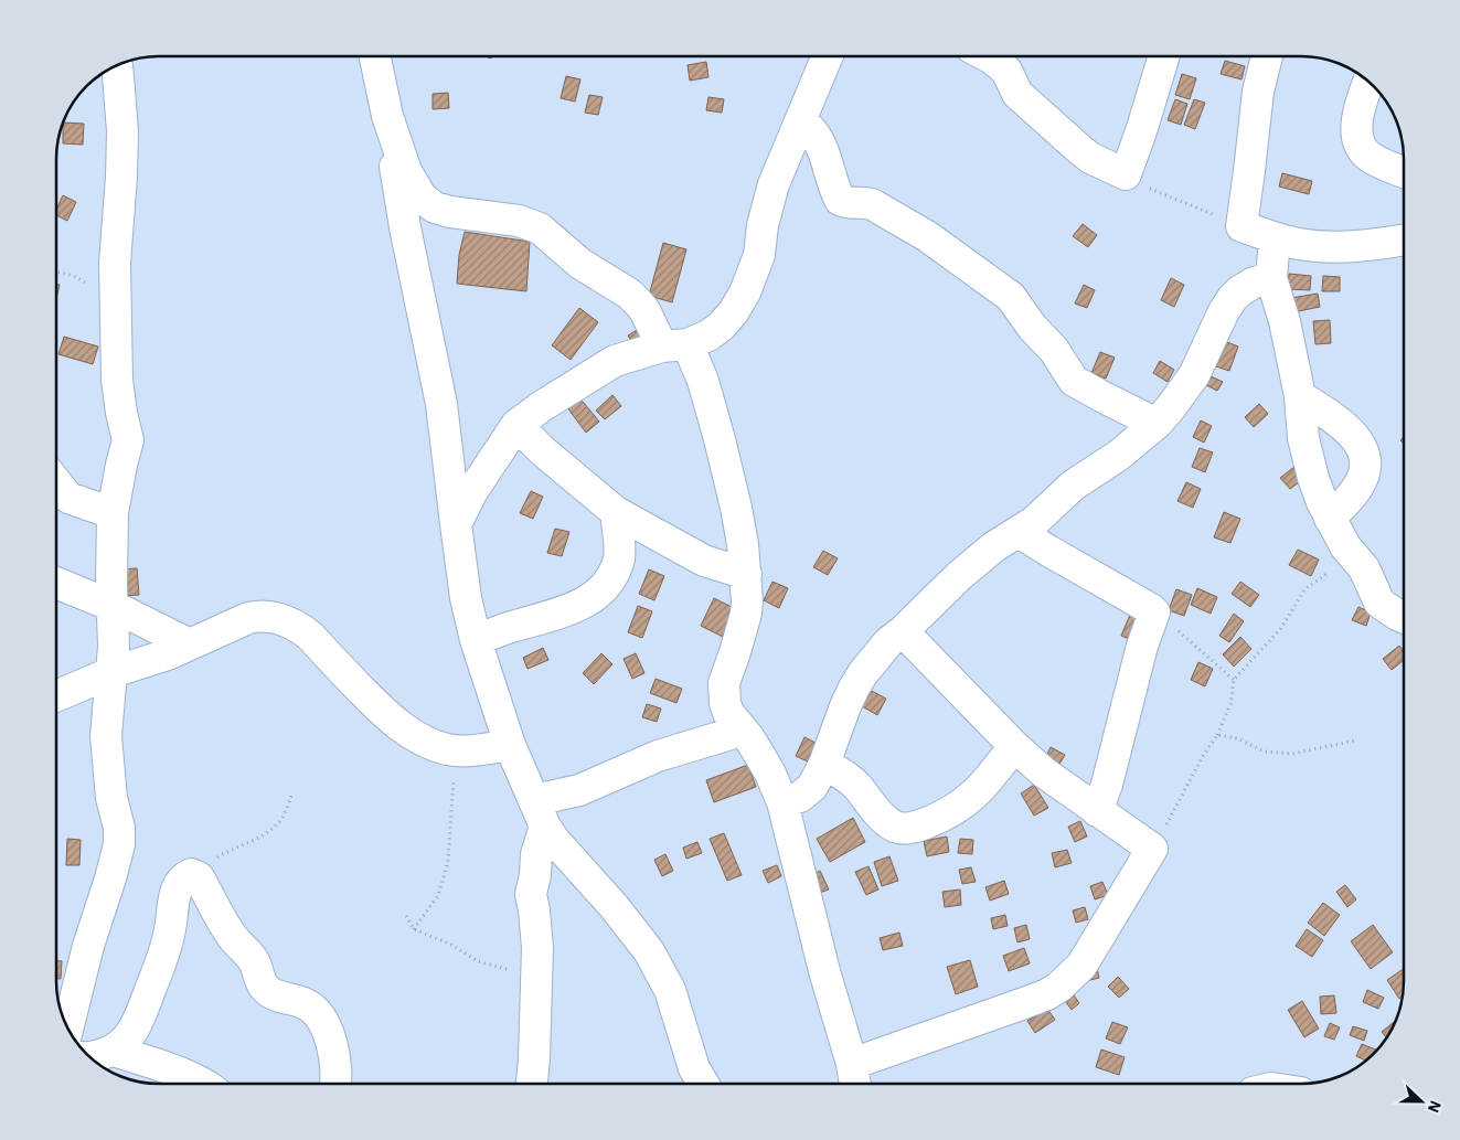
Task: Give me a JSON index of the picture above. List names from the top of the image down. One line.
{"north":"right"}
